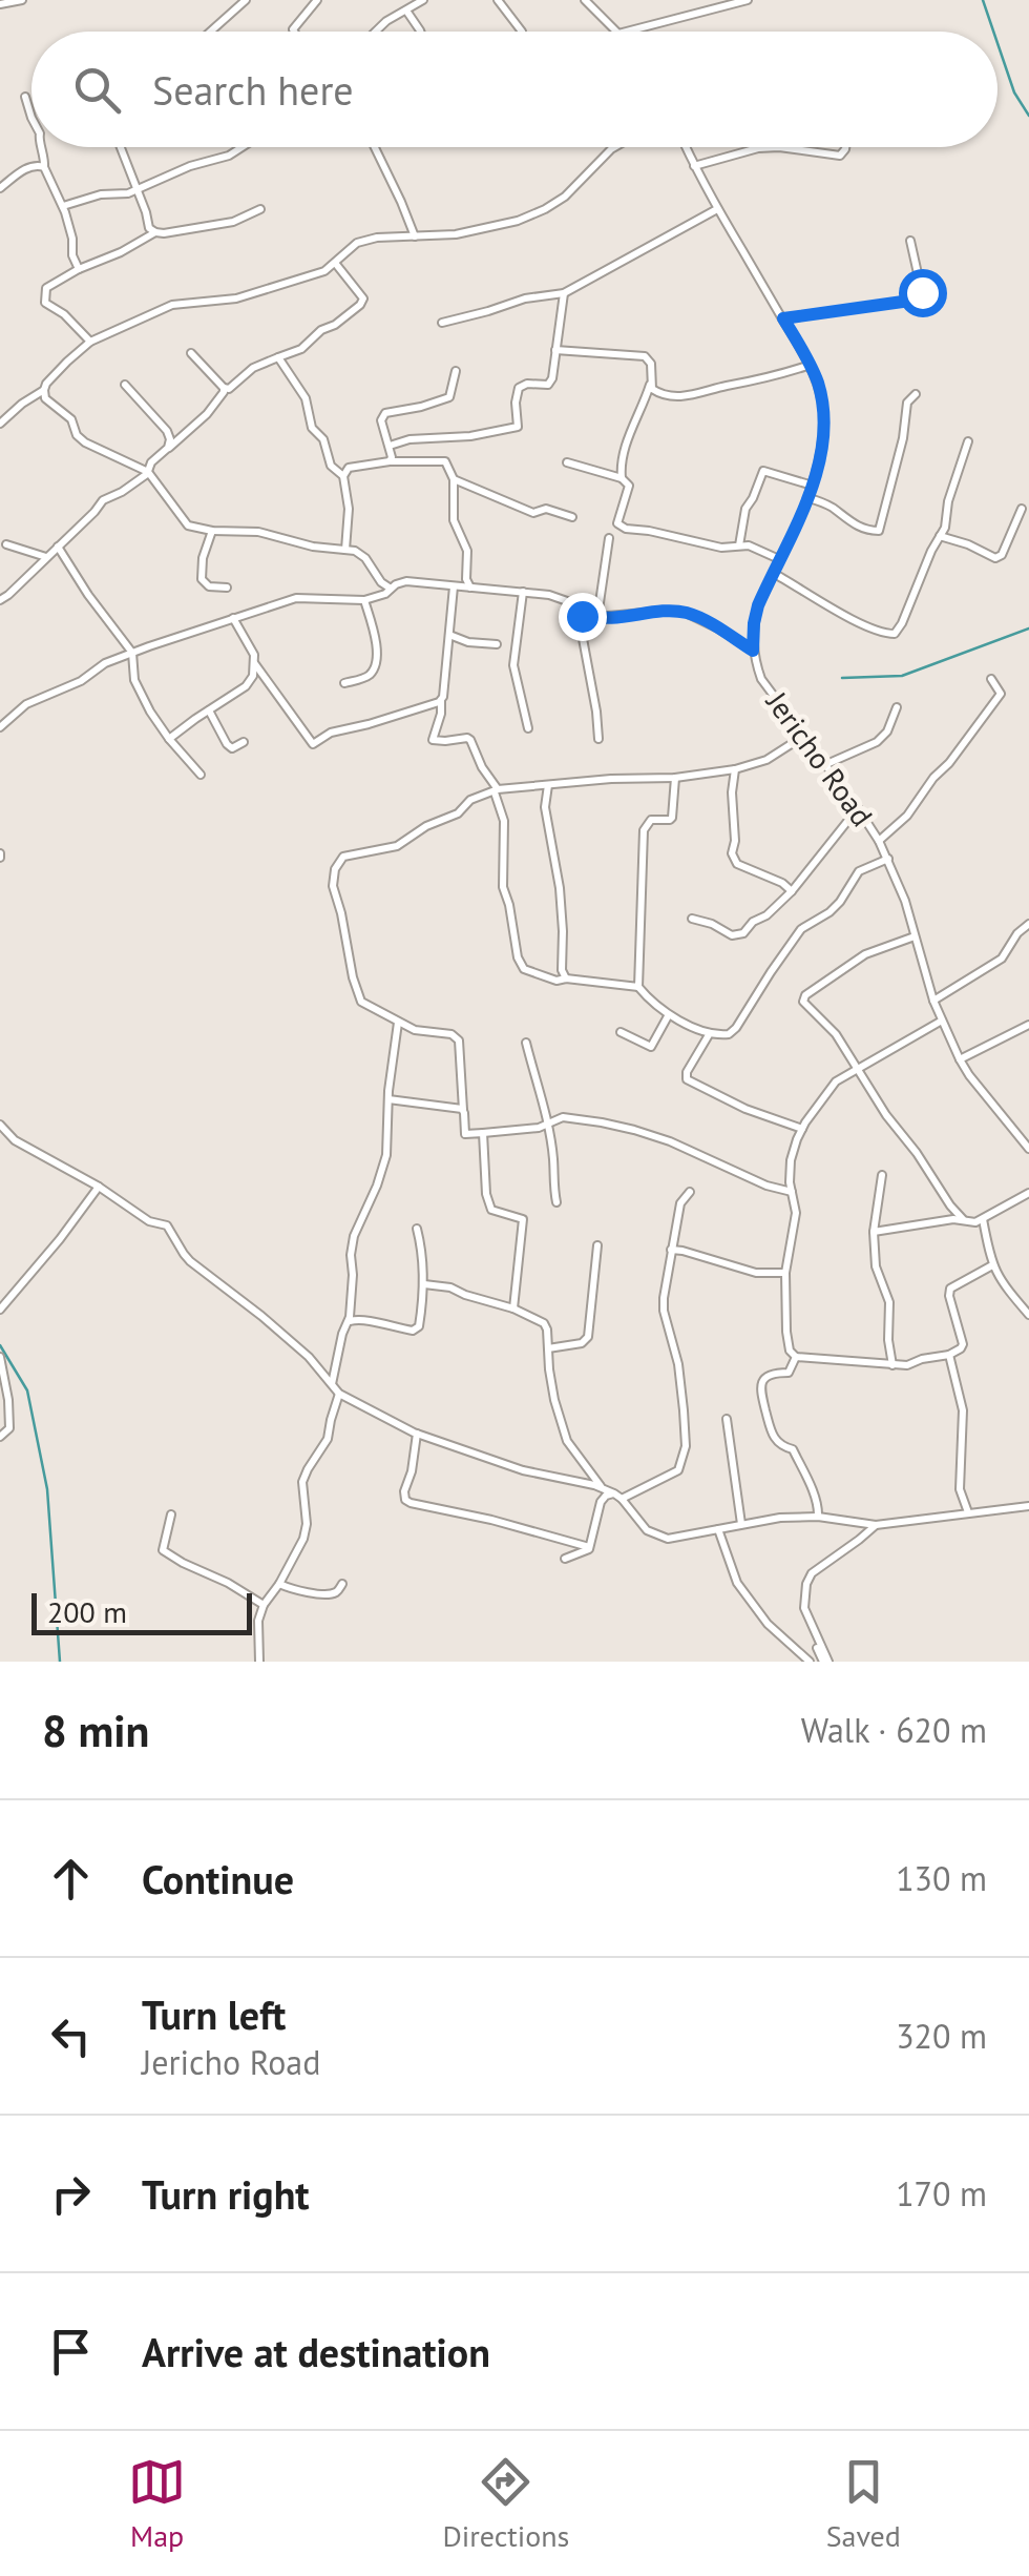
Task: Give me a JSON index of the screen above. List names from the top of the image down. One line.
{"streets":{"street":["Jericho Road"]},"scale_bar":"200 m","page":{"search":"Search here","scale":"200 m","heading":["8 min","Walk · 620 m"],"list":[["Continue","130 m"],["Turn left","Jericho Road","320 m"],["Turn right","170 m"],"Arrive at destination"],"nav":["Map","Directions","Saved"]}}
